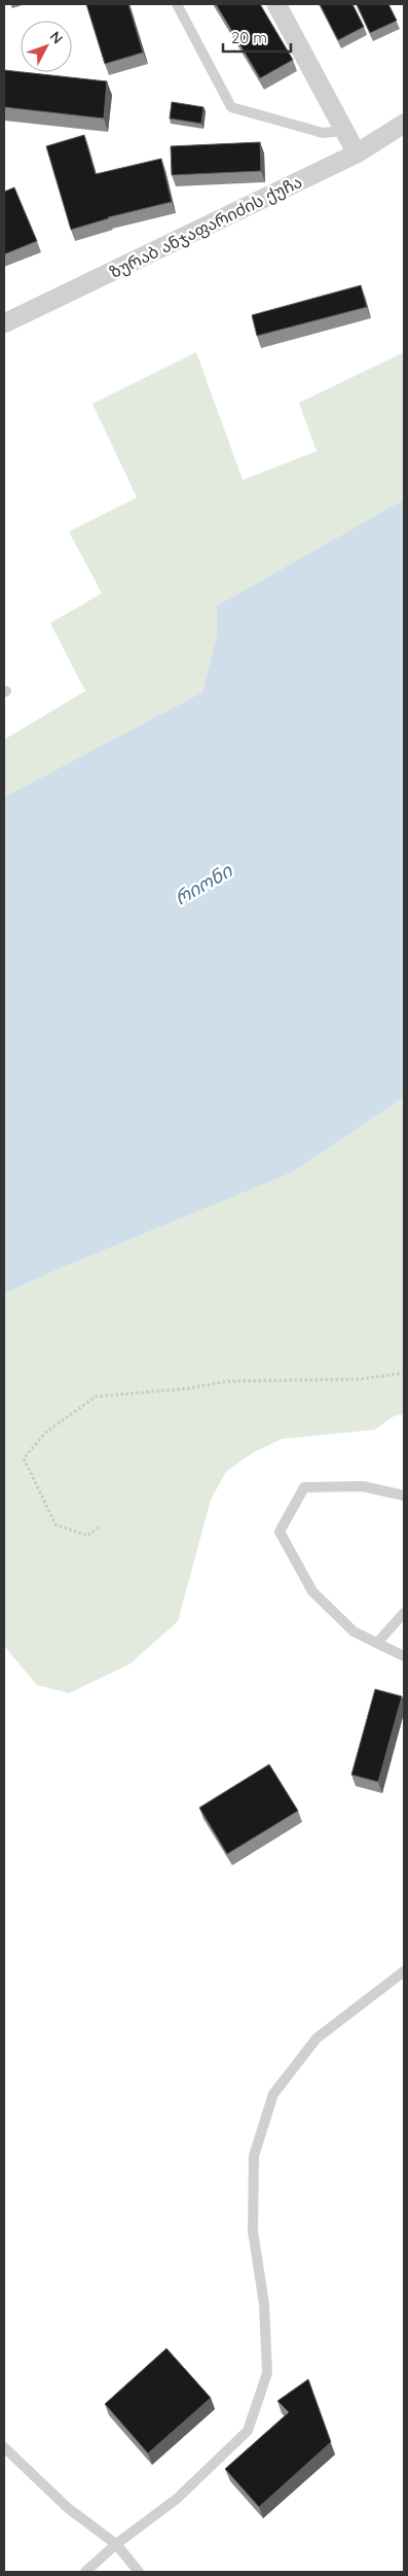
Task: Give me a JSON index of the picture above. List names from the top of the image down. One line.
{"streets":{"street":["ზურაბ ანჯაფარიძის ქუჩა"]},"water":["რიონი"],"scale_bar":"20 m","north":"top right"}
